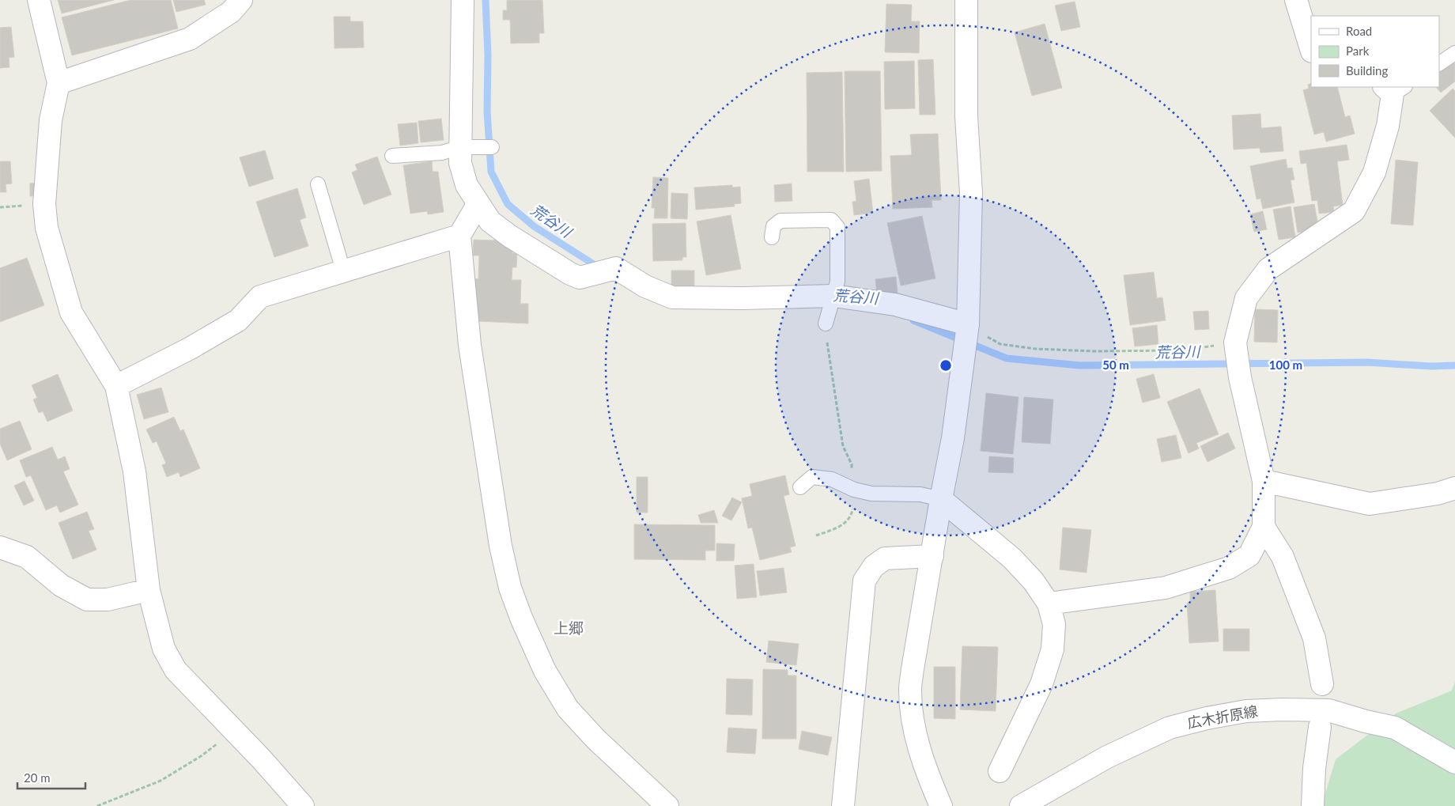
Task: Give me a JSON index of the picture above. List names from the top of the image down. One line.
{"streets":{"street":["広木折原線"]},"districts":["上郷"],"water":["荒谷川"],"legend":["Road","Park","Building"],"scale_bar":"20 m","rings":["50 m","100 m"]}
